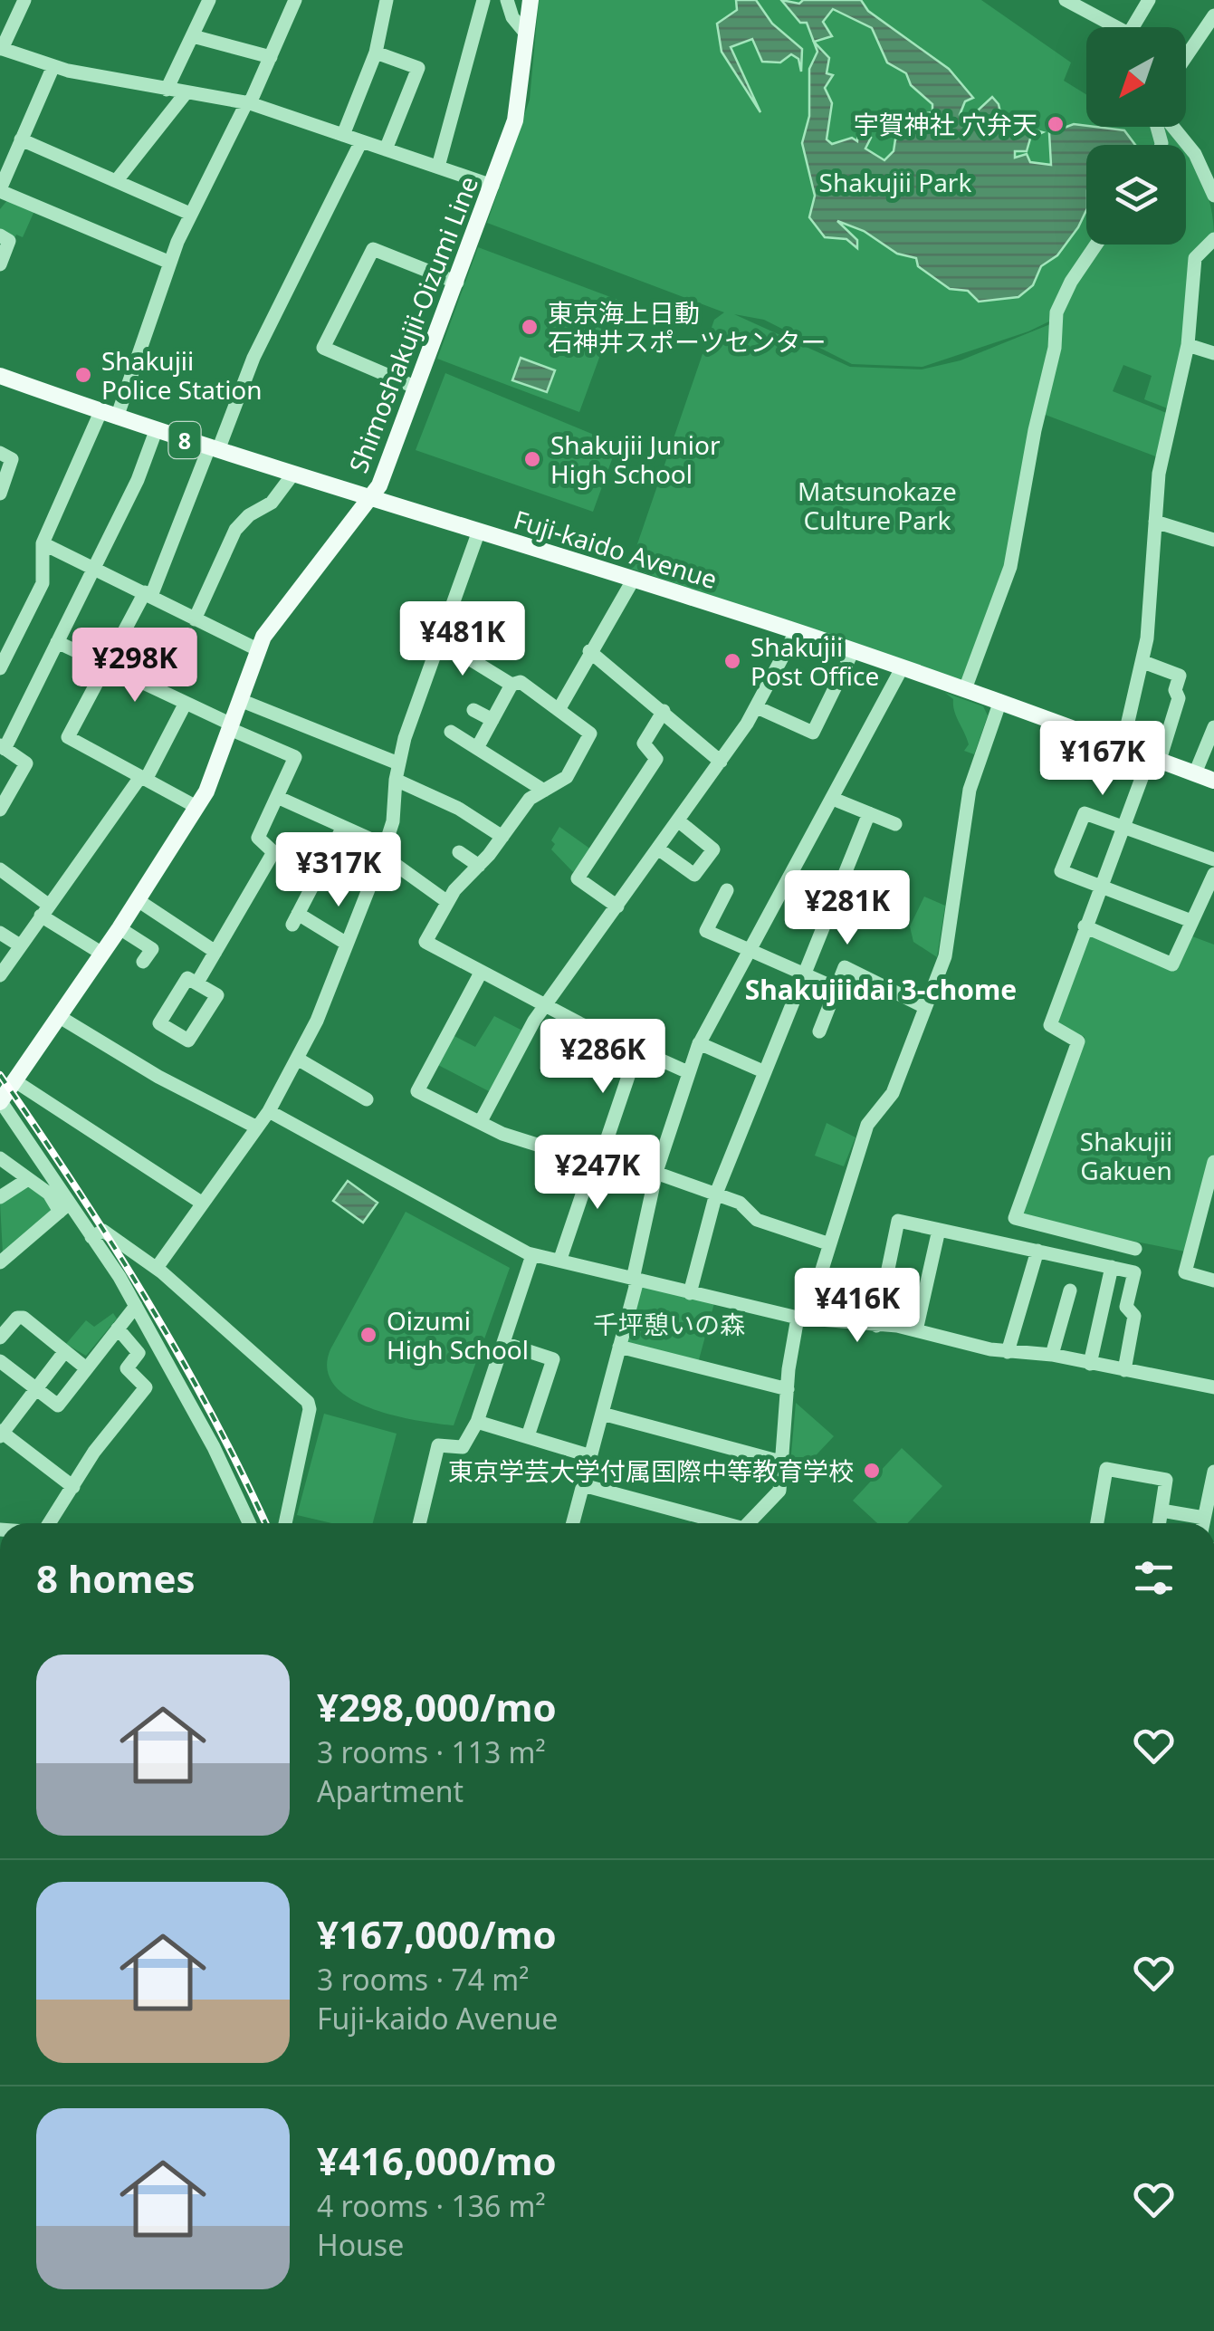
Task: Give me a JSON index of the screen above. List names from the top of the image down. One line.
{"streets":{"main road":["Shimoshakujii-Oizumi Line","8","Fuji-kaido Avenue"]},"crossings":[["Shimoshakujii-Oizumi Line","Fuji-kaido Avenue"]],"districts":["Shakujiidai 3-chome"],"parks":["Shakujii Park","Matsunokaze Culture Park","Shakujii Gakuen","千坪憩いの森"],"places":["宇賀神社 穴弁天","東京海上日動 石神井スポーツセンター","Shakujii Police Station","Shakujii Junior High School","Shakujii Post Office","Oizumi High School","東京学芸大学付属国際中等教育学校"],"north":"bottom left","page":{"price":["¥481K","¥298K","¥167K","¥317K","¥281K","¥286K","¥247K","¥416K"],"heading":"8 homes","list":[{"name":"¥298,000/mo","note":"3 rooms · 113 m² · Apartment"},{"name":"¥167,000/mo","note":"3 rooms · 74 m² · Fuji-kaido Avenue"},{"name":"¥416,000/mo","note":"4 rooms · 136 m² · House"}]}}
